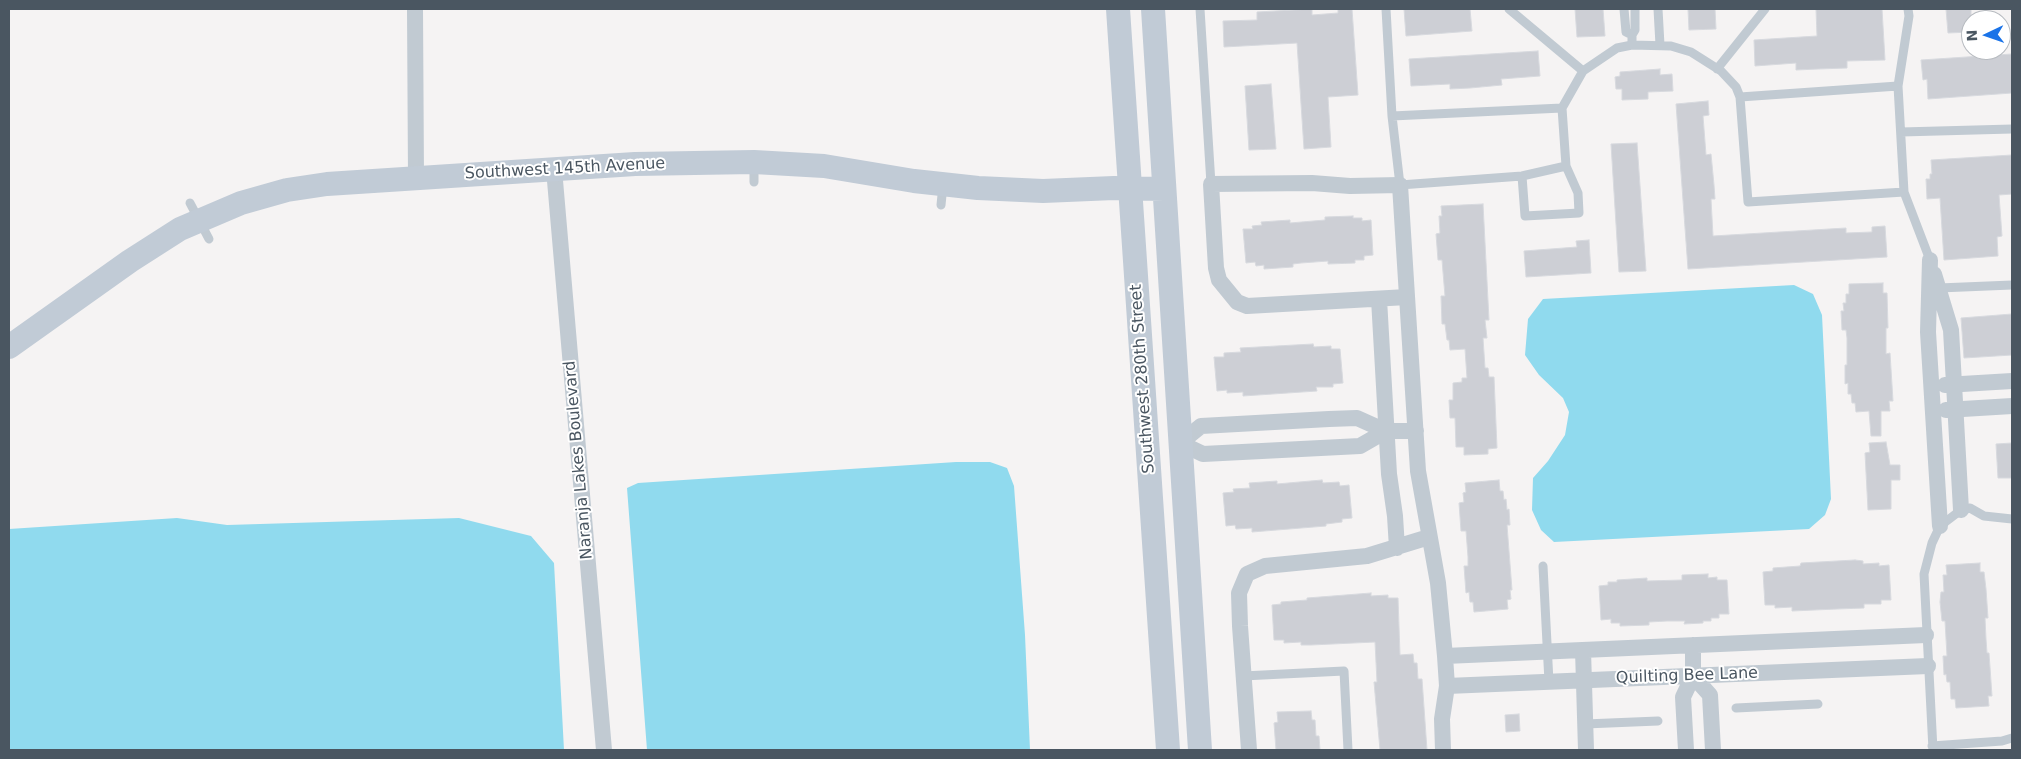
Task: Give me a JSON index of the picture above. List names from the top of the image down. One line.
{"streets":{"street":["Southwest 145th Avenue","Southwest 280th Street","Naranja Lakes Boulevard","Quilting Bee Lane"]},"crossings":[["Southwest 145th Avenue","Southwest 280th Street"],["Southwest 145th Avenue","Naranja Lakes Boulevard"]],"north":"left"}
